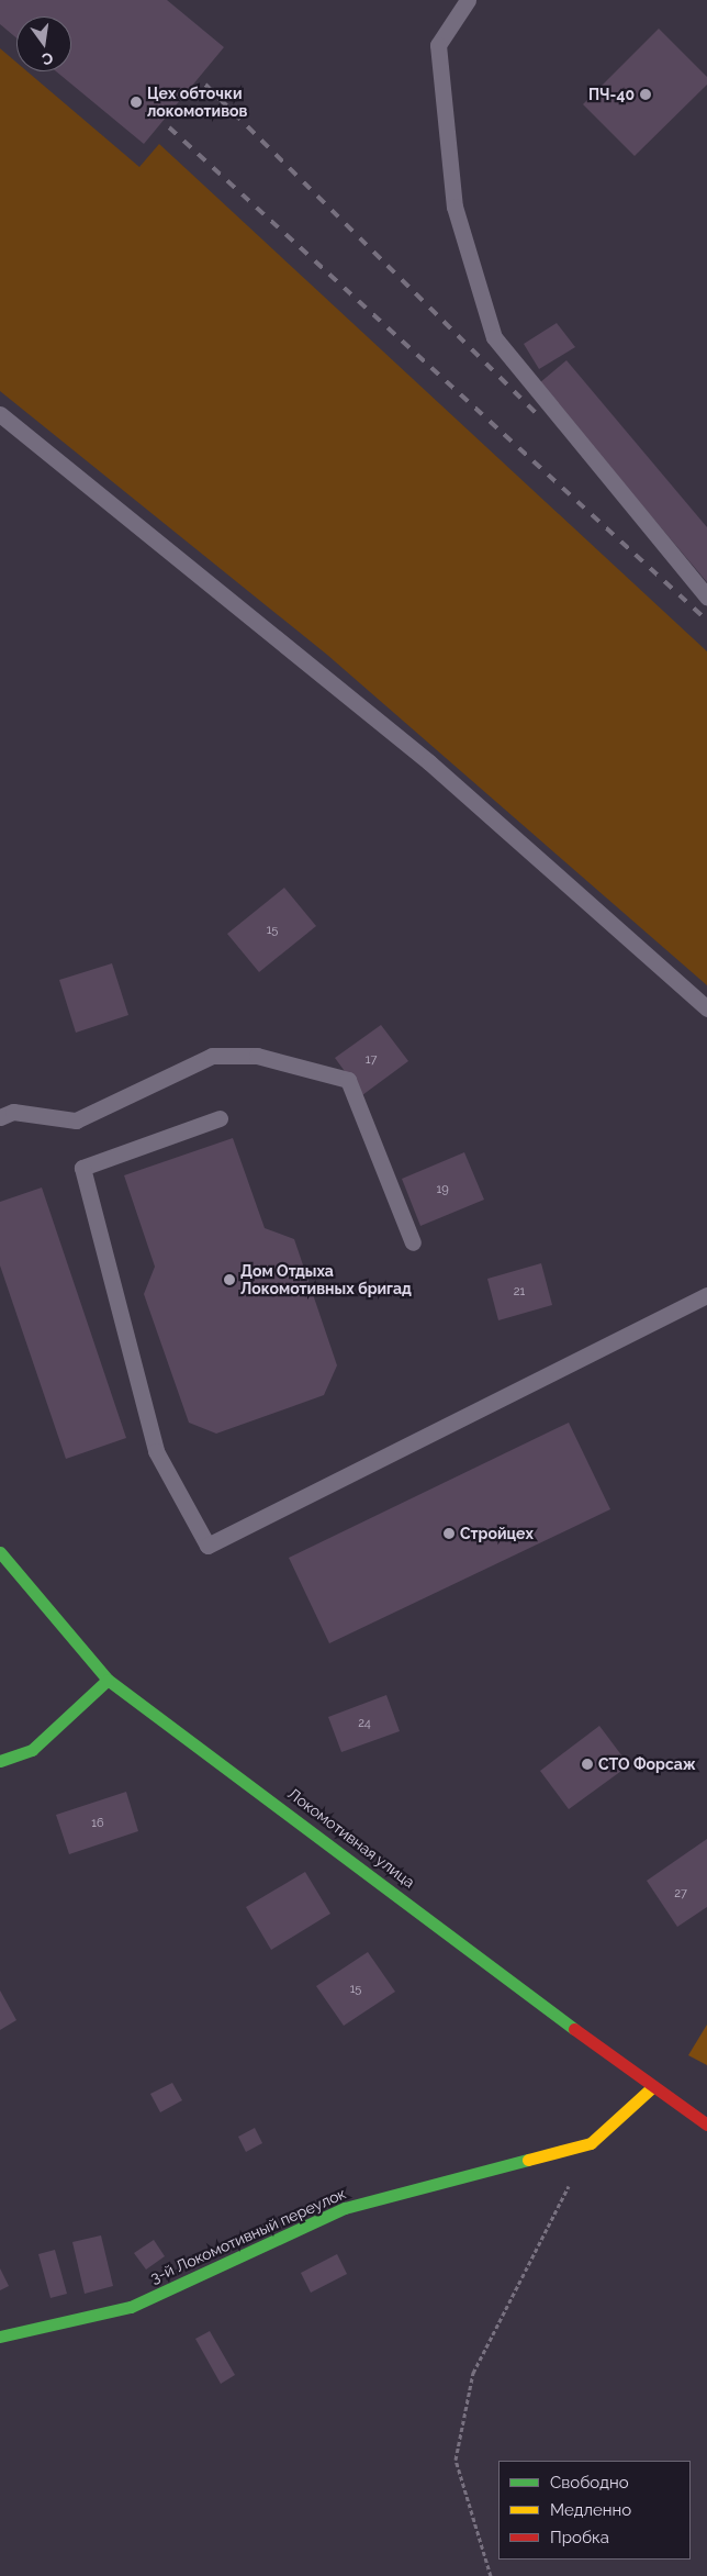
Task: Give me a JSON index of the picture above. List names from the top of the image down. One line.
{"streets":{"street":["Локомотивная улица","3-й Локомотивный переулок"]},"crossings":[["Локомотивная улица","3-й Локомотивный переулок"]],"places":["ПЧ-40","Цех обточки локомотивов","Дом Отдыха Локомотивных бригад","Стройцех","СТО Форсаж"],"house_numbers":["15","17","19","21","24","16","27","15"],"legend":["Свободно","Медленно","Пробка"],"north":"bottom"}
